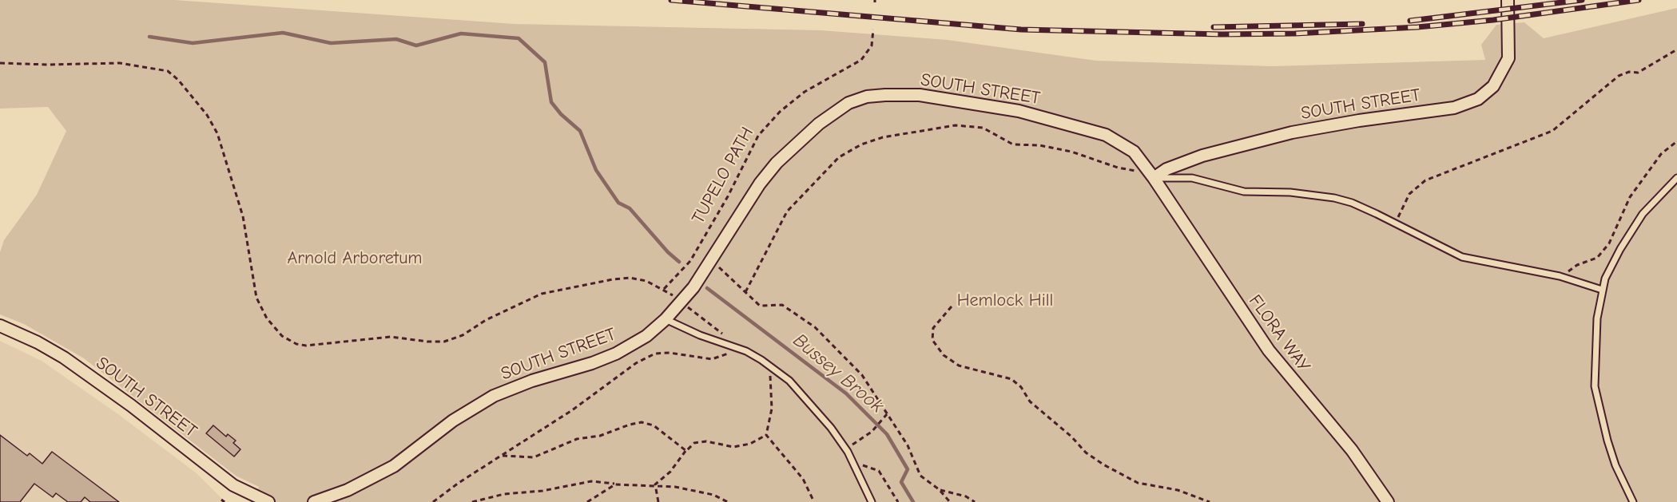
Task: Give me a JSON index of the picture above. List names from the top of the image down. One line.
{"streets":{"street":["SOUTH STREET","FLORA WAY"],"path":["TUPELO PATH"]},"crossings":[["SOUTH STREET","FLORA WAY"]],"water":["Bussey Brook"],"parks":["Arnold Arboretum","Hemlock Hill"]}
